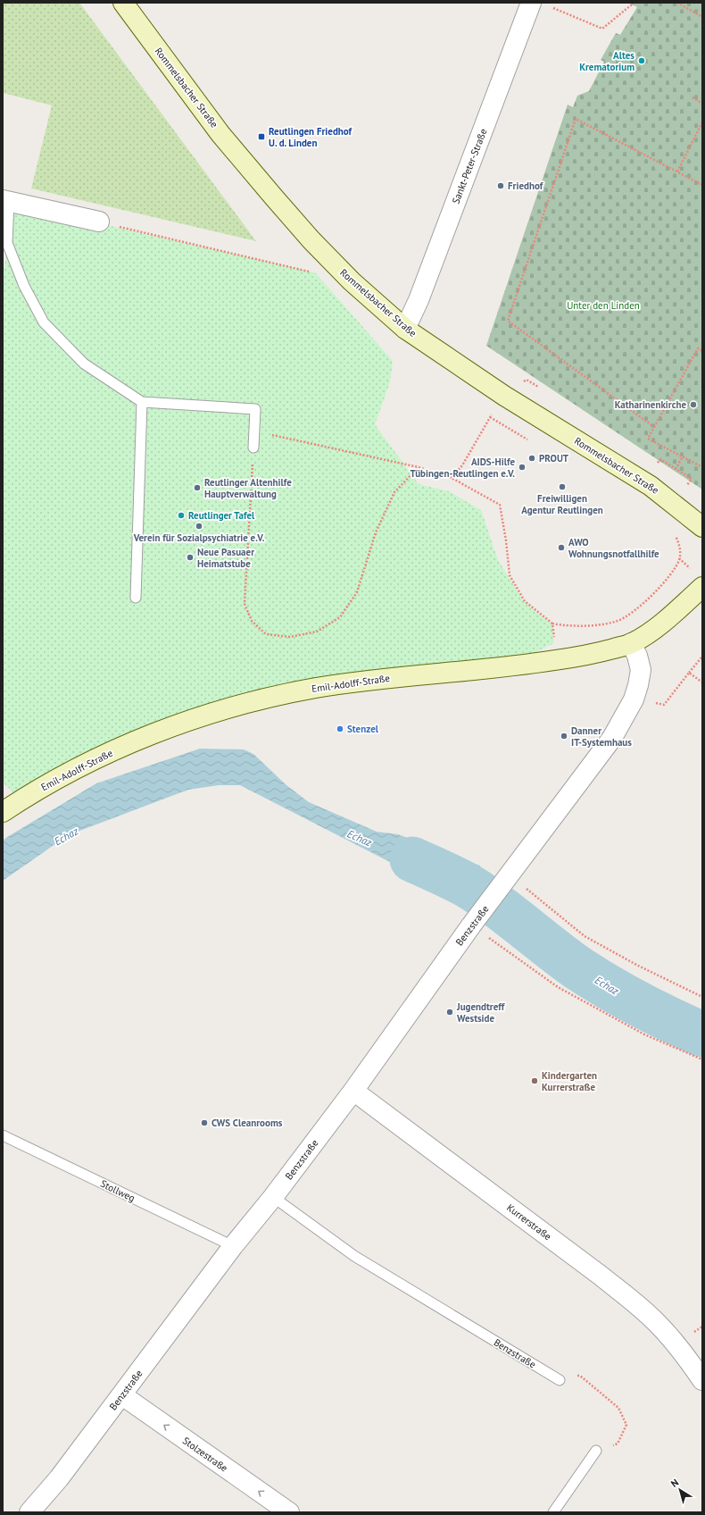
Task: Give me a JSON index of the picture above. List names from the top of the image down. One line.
{"streets":{"main road":["Rommelsbacher Straße","Emil-Adolff-Straße"],"street":["Sankt-Peter-Straße","Benzstraße","Kurrerstraße","Stolzestraße"],"lane":["Stollweg"]},"crossings":[["Rommelsbacher Straße","Sankt-Peter-Straße"],["Emil-Adolff-Straße","Benzstraße"],["Benzstraße","Stollweg"],["Benzstraße","Kurrerstraße"],["Benzstraße","Stolzestraße"]],"one_way":["Stolzestraße"],"water":["Echaz"],"parks":["Unter den Linden"],"places":{"other":["Altes Krematorium","Friedhof","Katharinenkirche","PROUT","AIDS-Hilfe Tübingen-Reutlingen e.V.","Freiwilligen Agentur Reutlingen","Reutlinger Altenhilfe Hauptverwaltung","Reutlinger Tafel","Verein für Sozialpsychiatrie e.V.","AWO Wohnungsnotfallhilfe","Neue Pasuaer Heimatstube","Stenzel","Danner IT-Systemhaus","Jugendtreff Westside","Kindergarten Kurrerstraße","CWS Cleanrooms"],"transit":["Reutlingen Friedhof U. d. Linden"]},"north":"top left"}
